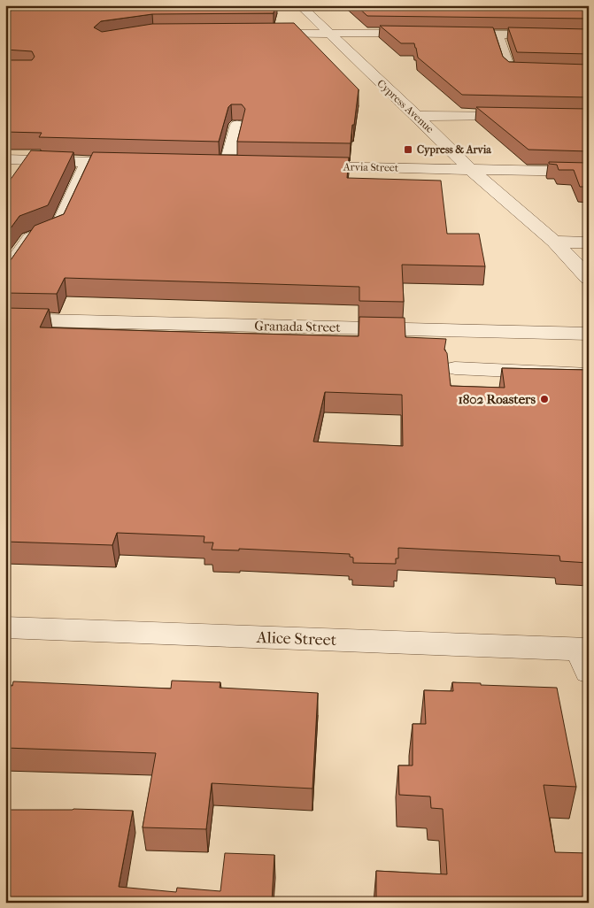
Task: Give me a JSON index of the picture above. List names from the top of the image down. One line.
{"streets":{"street":["Cypress Avenue","Arvia Street","Granada Street","Alice Street"]},"crossings":[["Cypress Avenue","Arvia Street"]],"places":{"transit":["Cypress & Arvia"],"other":["1802 Roasters"]}}
